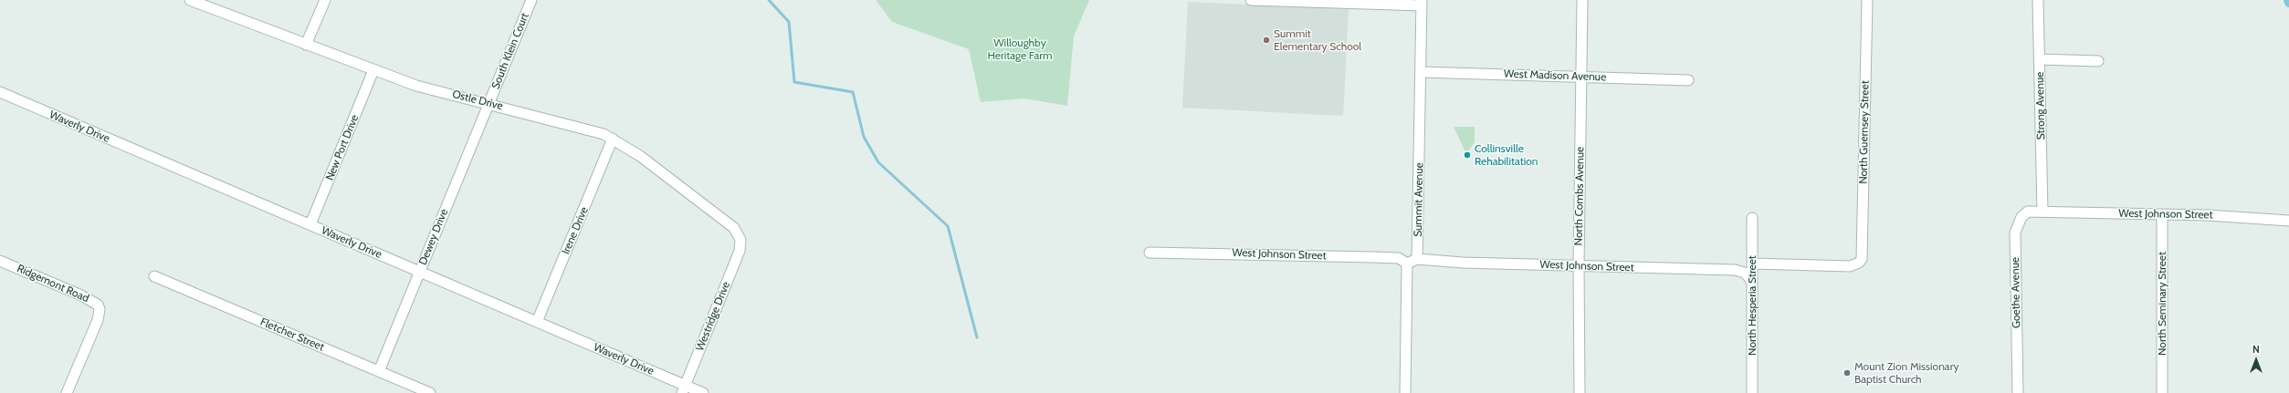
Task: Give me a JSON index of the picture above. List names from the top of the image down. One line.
{"streets":{"street":["South Klein Court","West Madison Avenue","Ostle Drive","Strong Avenue","Waverly Drive","North Guernsey Street","New Port Drive","North Combs Avenue","Summit Avenue","West Johnson Street","Irene Drive","Dewey Drive","Ridgemont Road","Goethe Avenue","North Seminary Street","North Hesperia Street","Westridge Drive","Fletcher Street"]},"crossings":[["South Klein Court","Ostle Drive"],["South Klein Court","Dewey Drive"],["West Madison Avenue","North Combs Avenue"],["West Madison Avenue","Summit Avenue"],["Ostle Drive","New Port Drive"],["Ostle Drive","Irene Drive"],["Ostle Drive","Dewey Drive"],["Ostle Drive","Westridge Drive"],["Strong Avenue","West Johnson Street"],["Strong Avenue","Goethe Avenue"],["Waverly Drive","New Port Drive"],["Waverly Drive","Irene Drive"],["Waverly Drive","Dewey Drive"],["Waverly Drive","Westridge Drive"],["North Guernsey Street","North Hesperia Street"],["North Combs Avenue","West Johnson Street"],["Summit Avenue","West Johnson Street"],["West Johnson Street","Goethe Avenue"],["West Johnson Street","North Seminary Street"],["West Johnson Street","North Hesperia Street"],["Dewey Drive","Fletcher Street"]],"parks":["Willoughby Heritage Farm"],"places":["Summit Elementary School","Collinsville Rehabilitation","Mount Zion Missionary Baptist Church"],"north":"top"}
